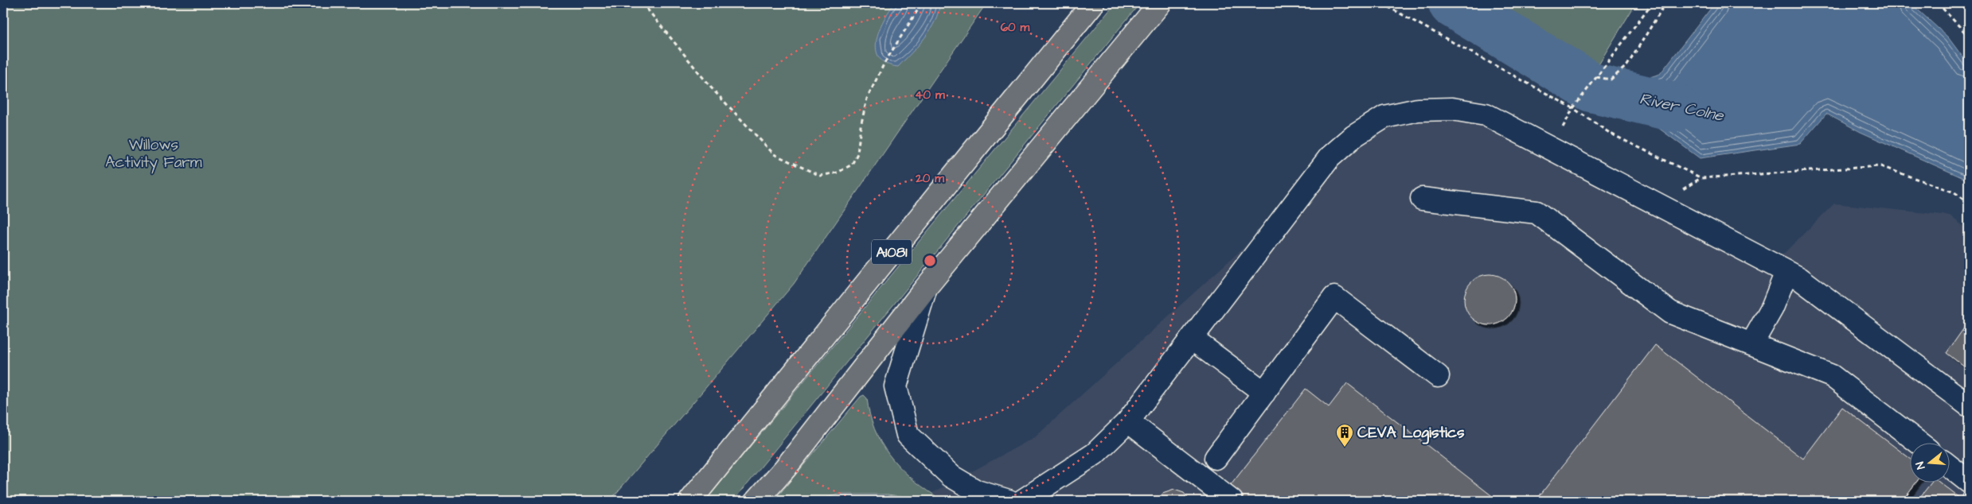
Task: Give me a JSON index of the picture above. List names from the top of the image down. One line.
{"streets":{"main road":["A1081"]},"water":["River Colne"],"parks":["Willows Activity Farm"],"places":{"building":["CEVA Logistics"]},"north":"left","rings":["60 m","40 m","20 m"]}
